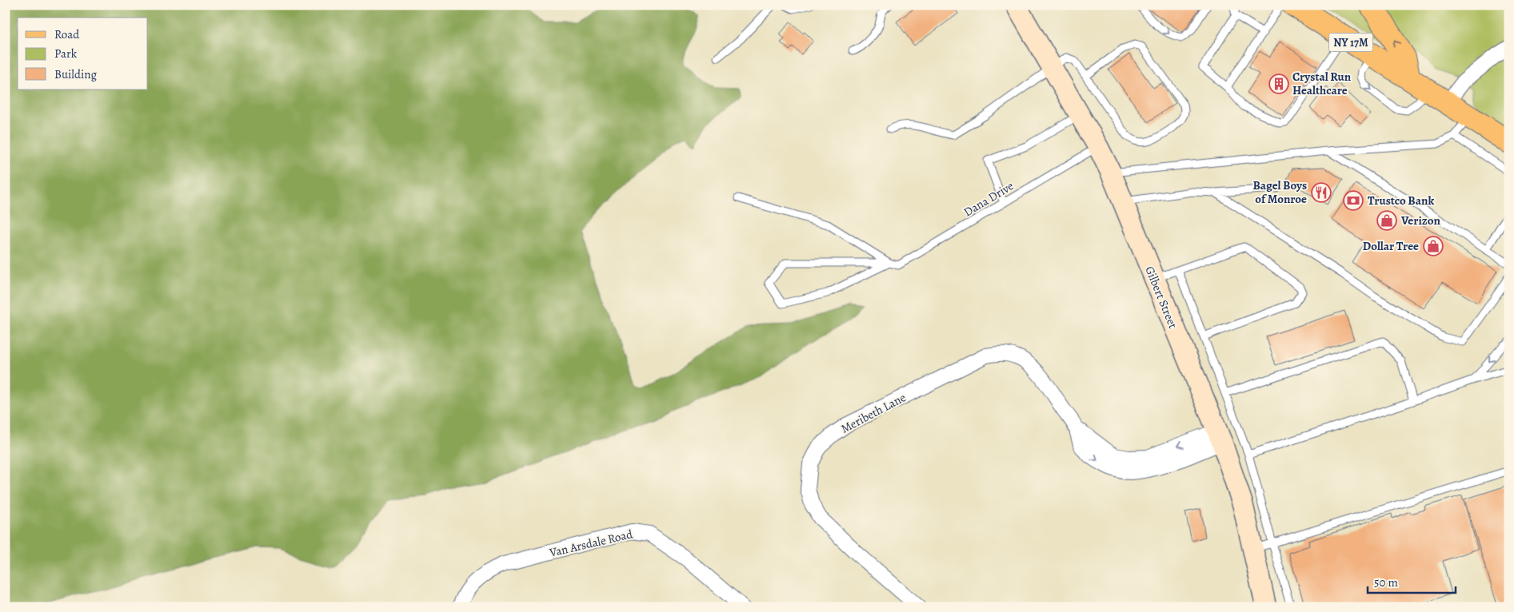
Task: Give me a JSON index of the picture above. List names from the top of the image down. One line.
{"streets":{"main road":["NY 17M"],"street":["Gilbert Street","Meribeth Lane","Van Arsdale Road"],"lane":["Dana Drive"]},"crossings":[["Dana Drive","Gilbert Street"],["Gilbert Street","Meribeth Lane"]],"places":{"building":["Crystal Run Healthcare"],"restaurant":["Bagel Boys of Monroe"],"bank":["Trustco Bank"],"shop":["Verizon","Dollar Tree"]},"legend":["Road","Park","Building"],"scale_bar":"50 m"}
